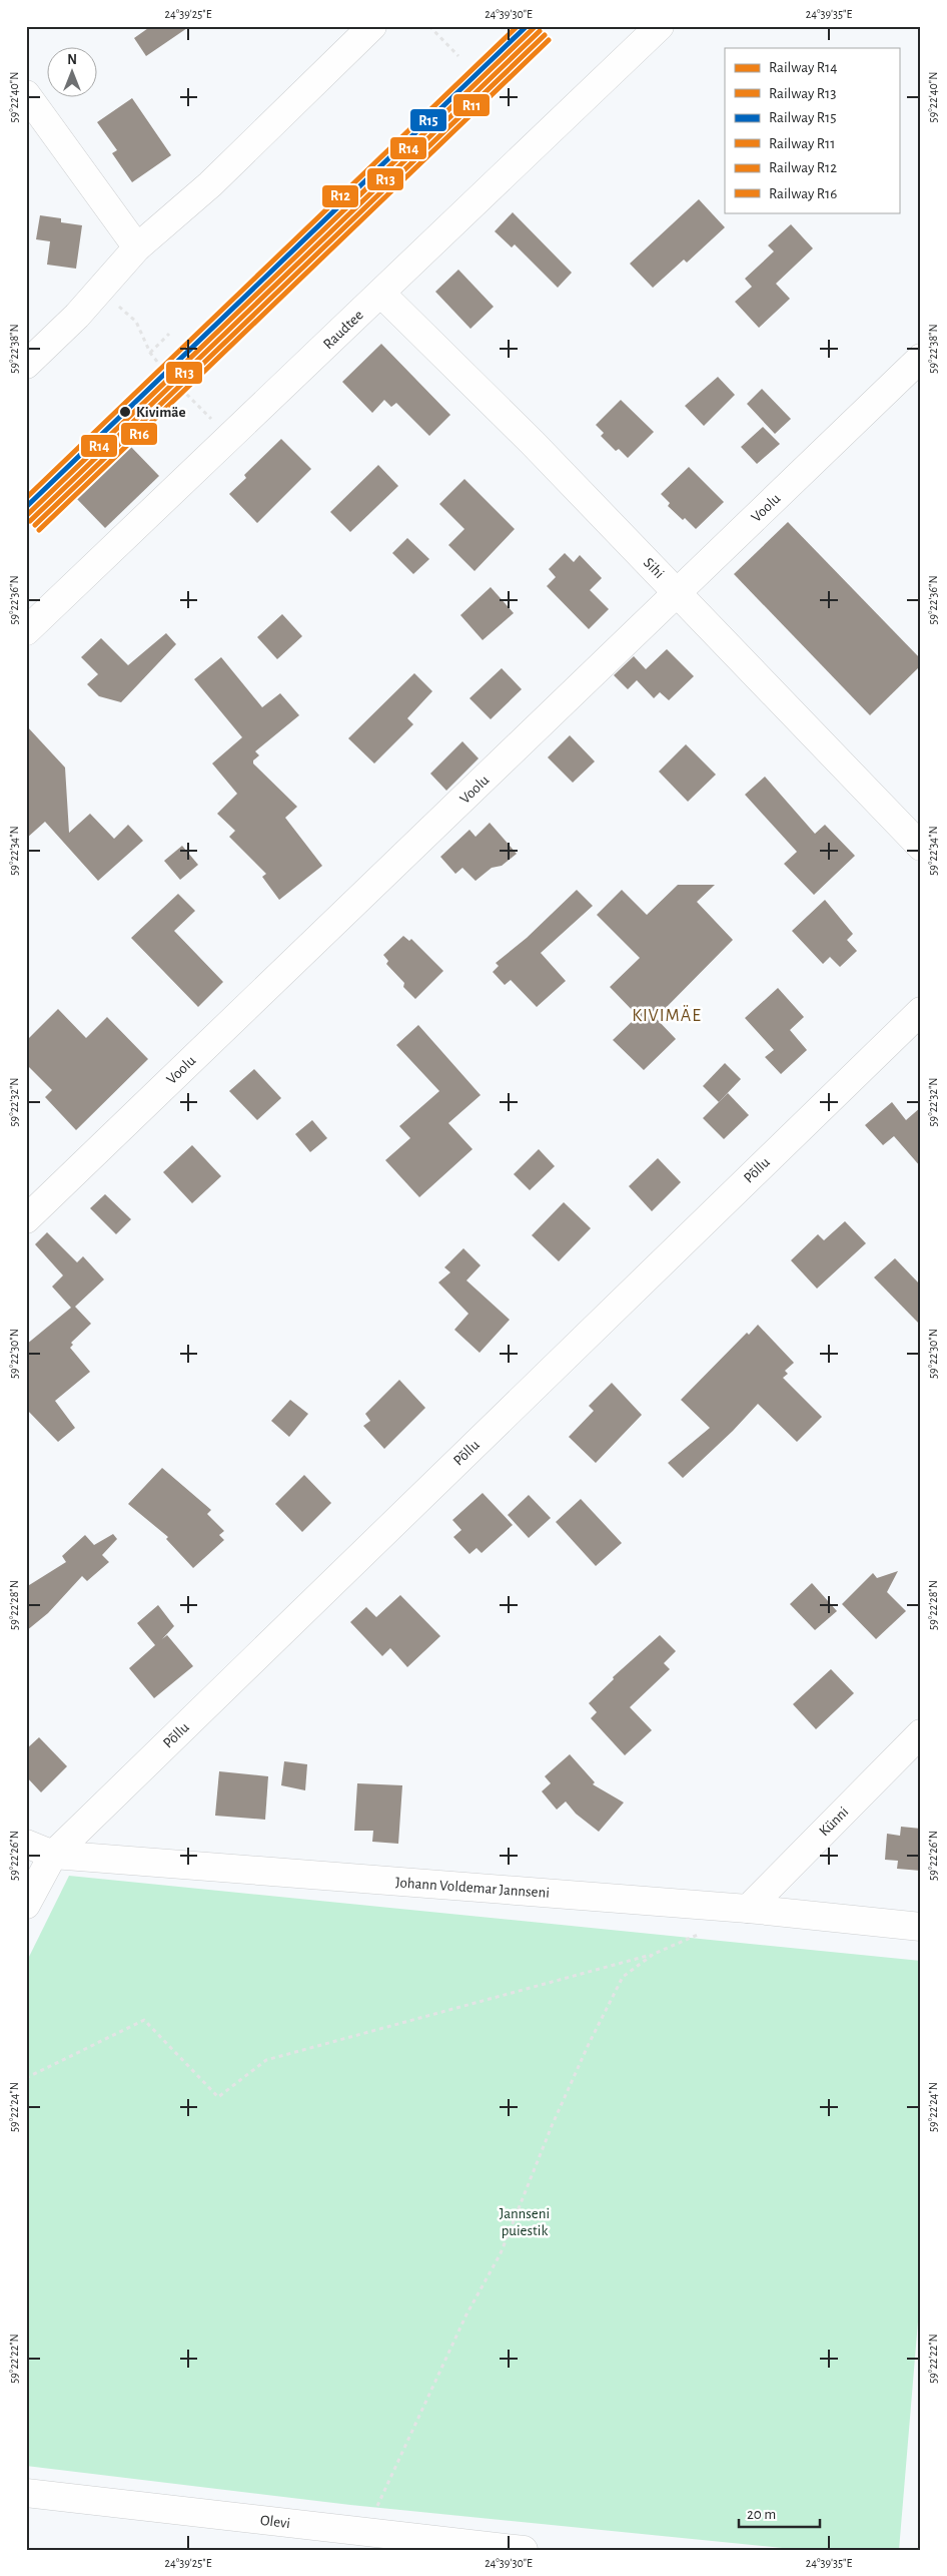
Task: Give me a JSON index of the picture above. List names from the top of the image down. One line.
{"streets":{"street":["Raudtee","Voolu","Sihi","Põllu","Künni","Johann Voldemar Jannseni","Olevi"]},"crossings":[["Raudtee","Sihi"],["Voolu","Sihi"],["Põllu","Johann Voldemar Jannseni"],["Künni","Johann Voldemar Jannseni"]],"districts":["KIVIMÄE"],"parks":["Jannseni puiestik"],"places":["Kivimäe"],"lines":["rail line R14","rail line R15","rail line R12","rail line R13","rail line R11","rail line R16"],"legend":["Railway R14","Railway R13","Railway R15","Railway R11","Railway R12","Railway R16"],"scale_bar":"20 m","north":"top","coordinates":["24°39'25\"E","24°39'30\"E","24°39'35\"E","59°22'40\"N","59°22'38\"N","59°22'36\"N","59°22'34\"N","59°22'32\"N","59°22'30\"N","59°22'28\"N","59°22'26\"N","59°22'24\"N","59°22'22\"N"]}
